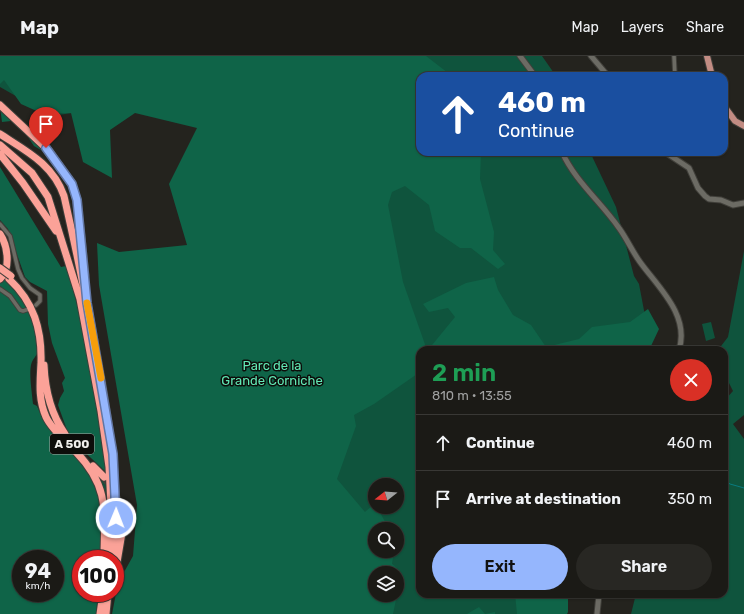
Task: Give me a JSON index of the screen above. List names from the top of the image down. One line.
{"streets":{"highway":["A 500"]},"parks":["Parc de la Grande Corniche"],"north":"left","page":{"header":"Map","nav":["Map","Layers","Share"],"turn":["460 m","Continue"],"heading":["2 min","810 m · 13:55"],"list":[{"name":"Continue","value":"460 m"},{"name":"Arrive at destination","value":"350 m"}],"buttons":["Exit","Share"],"speed":"94 km/h","limit":"100"}}
